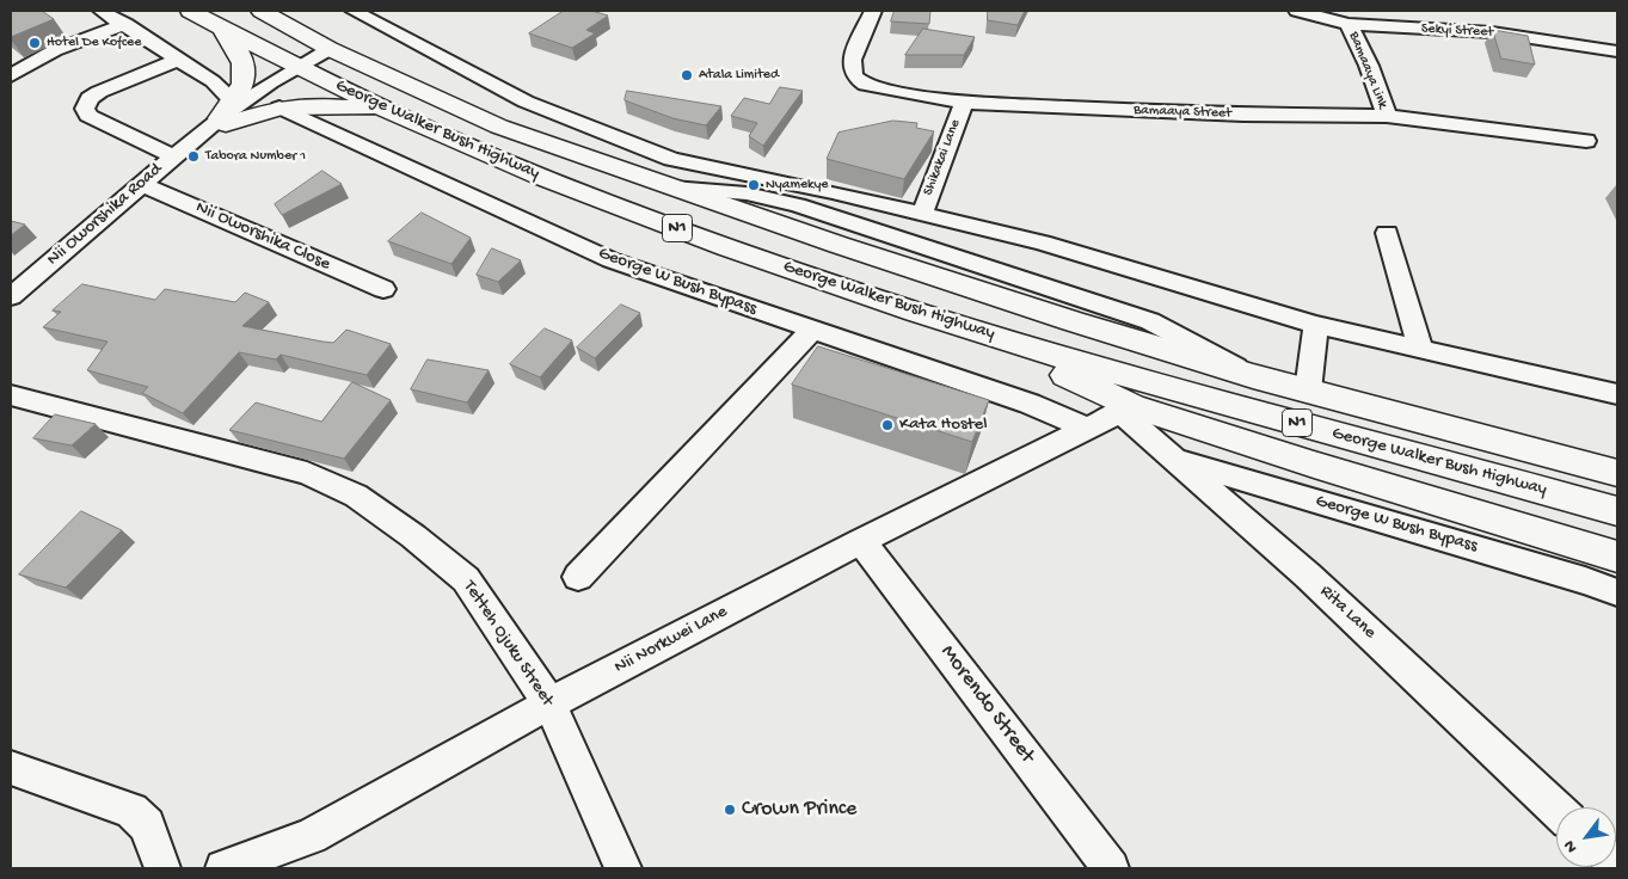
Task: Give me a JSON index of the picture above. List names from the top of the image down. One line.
{"streets":{"highway":["George Walker Bush Highway","N1"],"street":["Sekyi Street","Bamaaya Link","Bamaaya Street","Shikakai Lane","Nii Oworshika Road","Nii Oworshika Close","George W Bush Bypass","Rita Lane","Nii Norkwei Lane","Tetteh Ojuku Street","Morendo Street"]},"crossings":[["Sekyi Street","Bamaaya Link"],["Bamaaya Link","Bamaaya Street"],["Bamaaya Street","Shikakai Lane"],["George Walker Bush Highway","Nii Oworshika Road"],["Nii Oworshika Road","Nii Oworshika Close"],["George W Bush Bypass","Rita Lane"],["George W Bush Bypass","Nii Norkwei Lane"],["Rita Lane","Nii Norkwei Lane"],["Nii Norkwei Lane","Tetteh Ojuku Street"],["Nii Norkwei Lane","Morendo Street"]],"places":["Hotel De Kofcee","Atala Limited","Tabora Number 1","Nyamekye","Kata Hostel","Crown Prince"],"north":"bottom left"}
